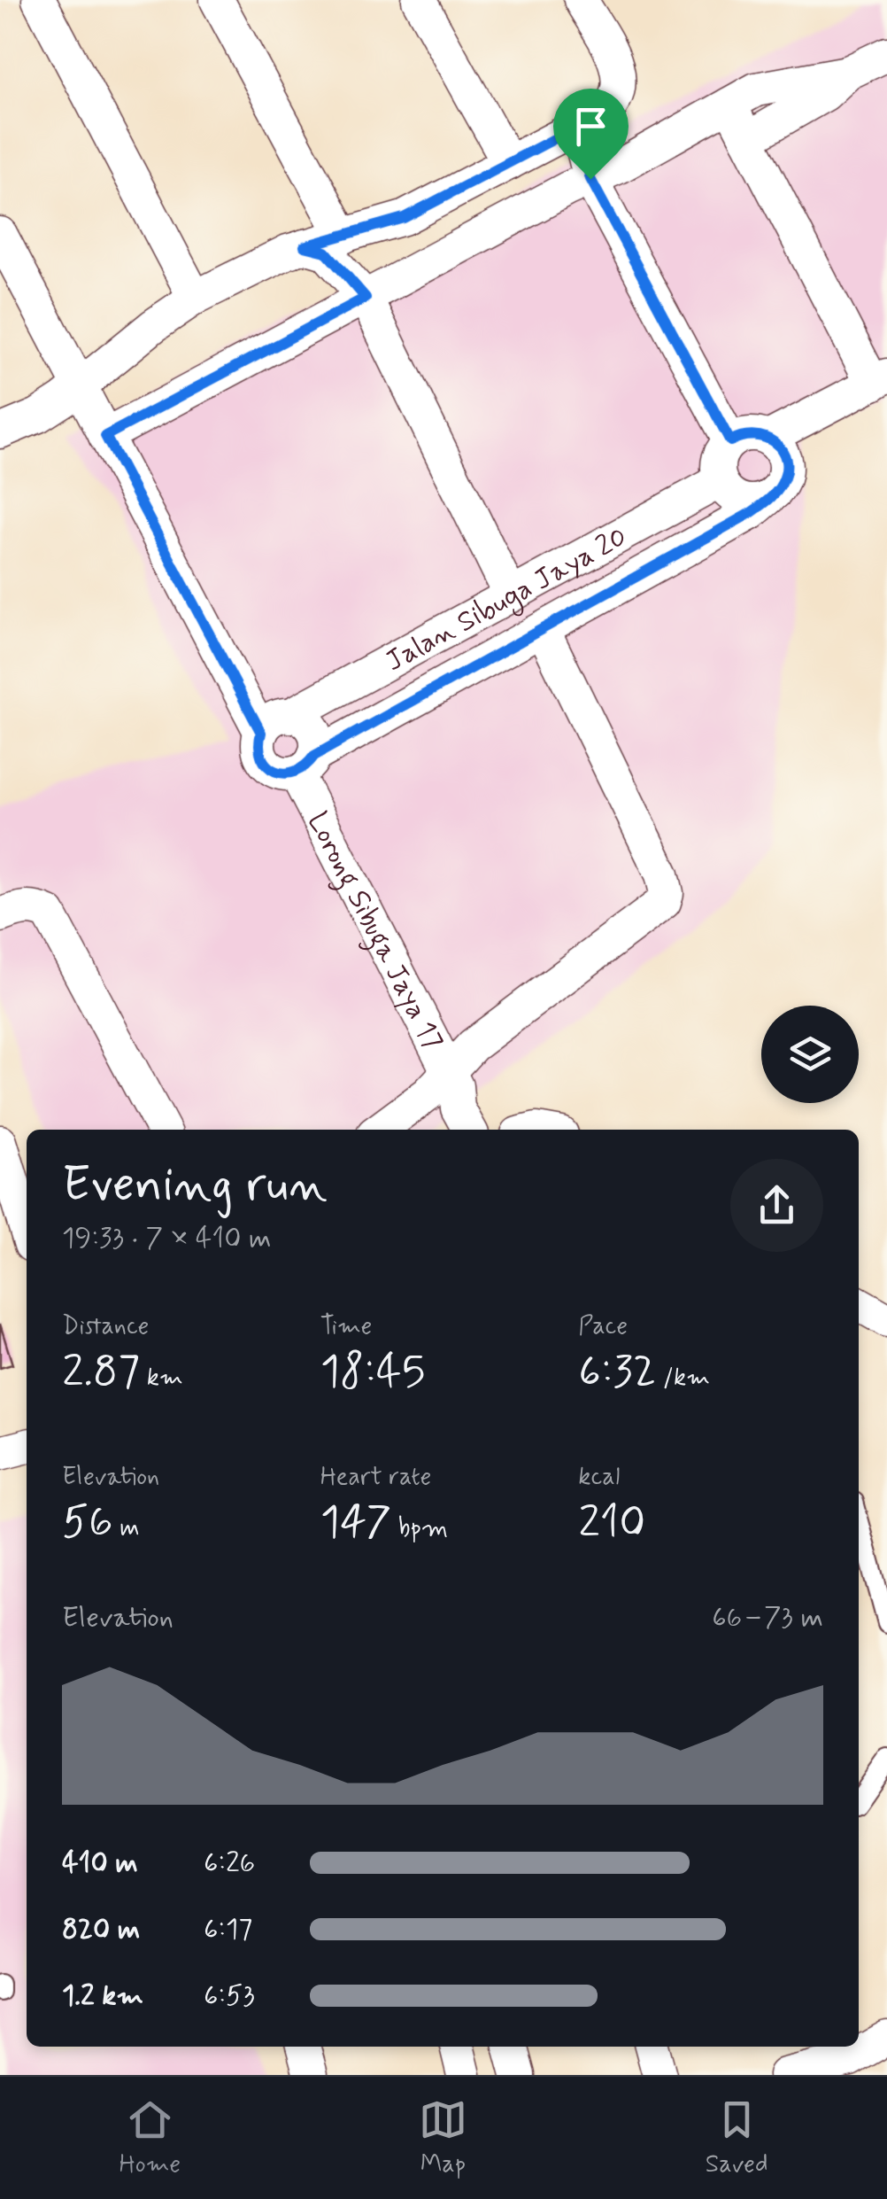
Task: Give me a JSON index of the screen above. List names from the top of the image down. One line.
{"streets":{"street":["Jalan Sibuga Jaya 20","Lorong Sibuga Jaya 17"]},"crossings":[["Jalan Sibuga Jaya 20","Lorong Sibuga Jaya 17"]],"page":{"heading":["Evening run","19:33 · 7 × 410 m"],"stats":[["Distance","2.87 km"],["Time","18:45"],["Pace","6:32 /km"],["Elevation","56 m"],["Heart rate","147 bpm"],["kcal","210"]],"chart":["Elevation","66–73 m"],"list":[{"name":"410 m","note":"6:26"},{"name":"820 m","note":"6:17"},{"name":"1.2 km","note":"6:53"}],"tabs":["Home","Map","Saved"]}}
